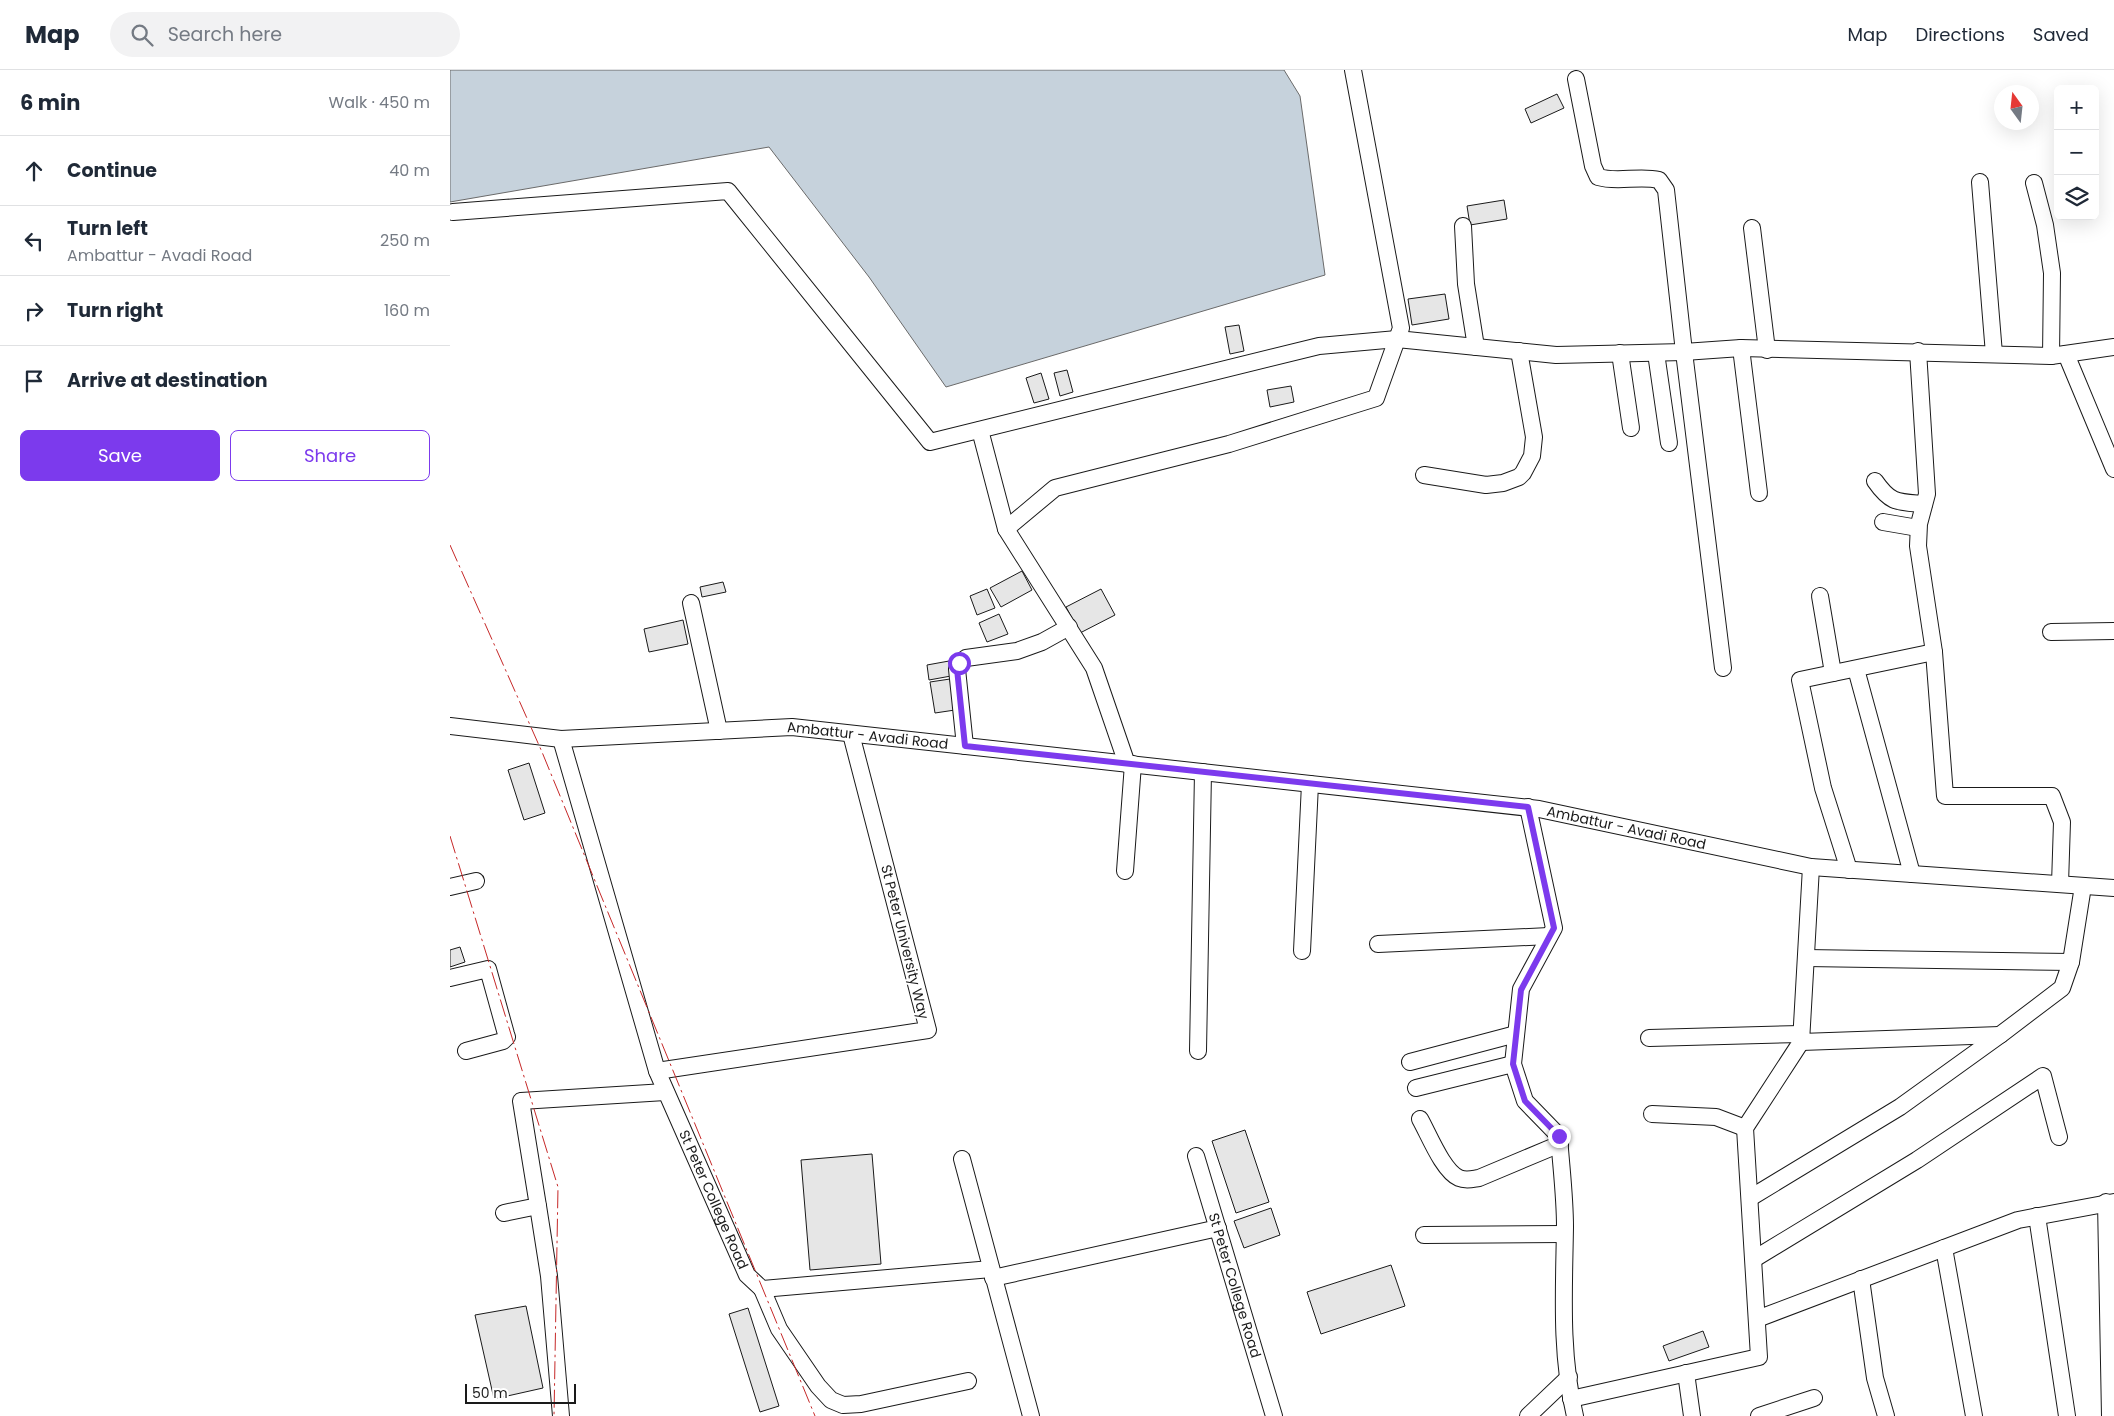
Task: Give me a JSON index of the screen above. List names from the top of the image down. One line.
{"streets":{"street":["Ambattur - Avadi Road","St Peter University Way","St Peter College Road"]},"crossings":[["Ambattur - Avadi Road","St Peter University Way"],["Ambattur - Avadi Road","St Peter College Road"],["St Peter University Way","St Peter College Road"]],"scale_bar":"50 m","north":"top","page":{"header":"Map","search":"Search here","nav":["Map","Directions","Saved"],"heading":["6 min","Walk · 450 m"],"map_buttons":["+","−"],"list":[["Continue","40 m"],["Turn left","Ambattur - Avadi Road","250 m"],["Turn right","160 m"],"Arrive at destination"],"buttons":["Save","Share"],"scale":"50 m"}}
